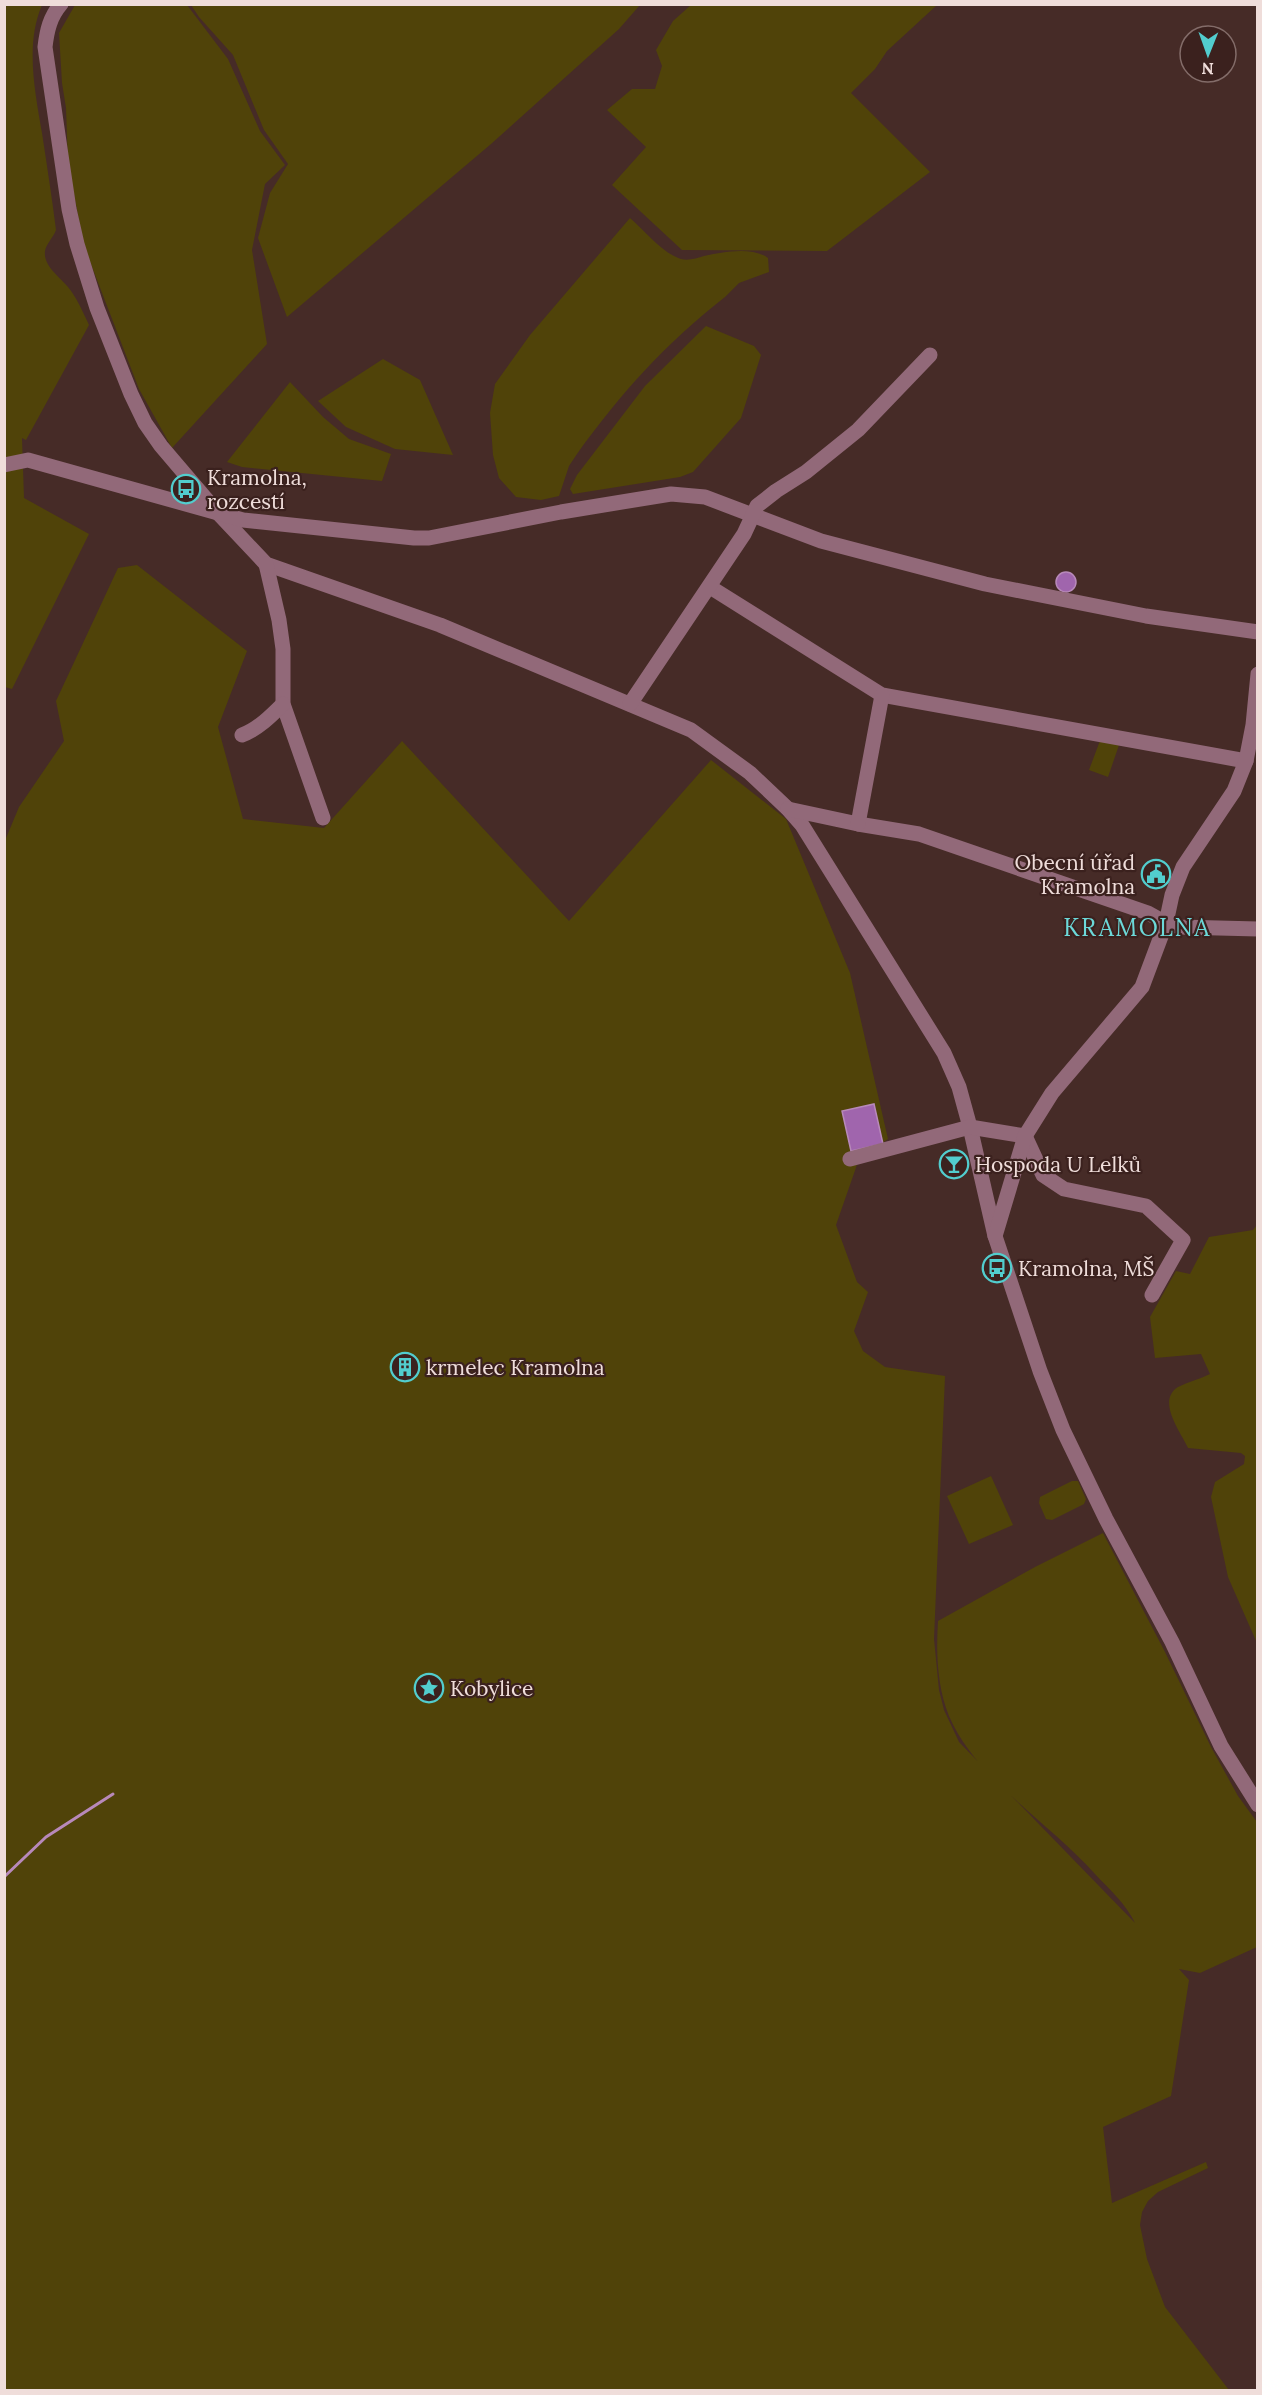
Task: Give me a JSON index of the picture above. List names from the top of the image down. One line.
{"districts":["KRAMOLNA"],"places":{"bus stop":["Kramolna, rozcestí","Kramolna, MŠ"],"public building":["Obecní úřad Kramolna"],"bar":["Hospoda U Lelků"],"building":["krmelec Kramolna"],"place":["Kobylice"]},"north":"bottom"}
